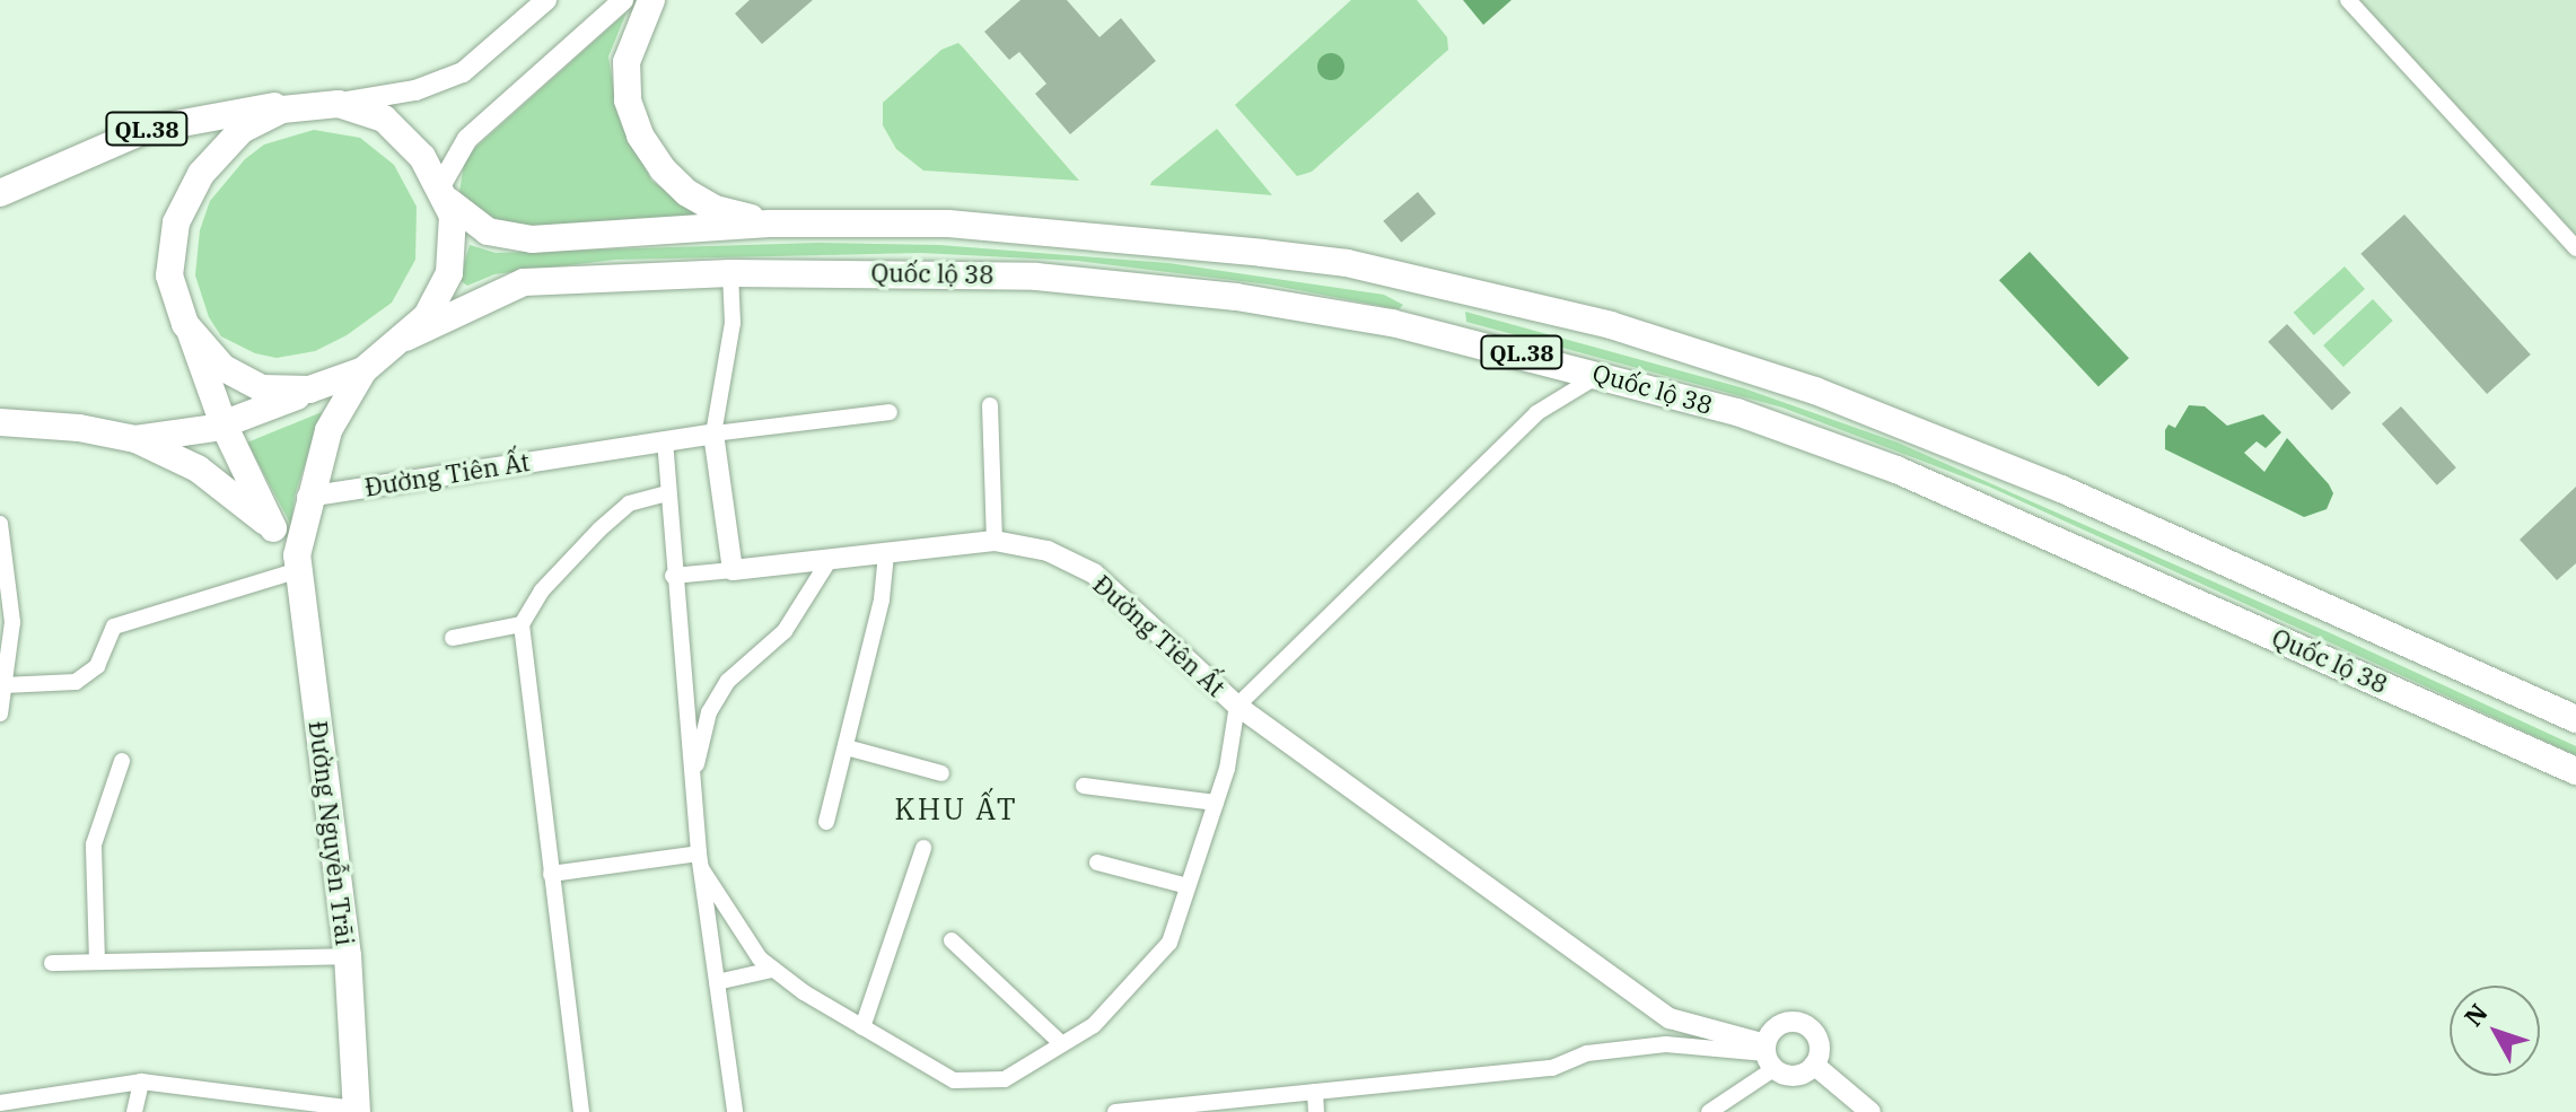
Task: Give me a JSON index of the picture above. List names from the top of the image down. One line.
{"streets":{"main road":["QL.38","Quốc lộ 38","Đường Nguyễn Trãi"],"street":["Đường Tiên Ất"]},"crossings":[["QL.38","Quốc lộ 38"],["QL.38","Đường Nguyễn Trãi"],["Quốc lộ 38","Đường Nguyễn Trãi"],["Đường Tiên Ất","Đường Nguyễn Trãi"]],"districts":["KHU ẤT"],"north":"top left"}
